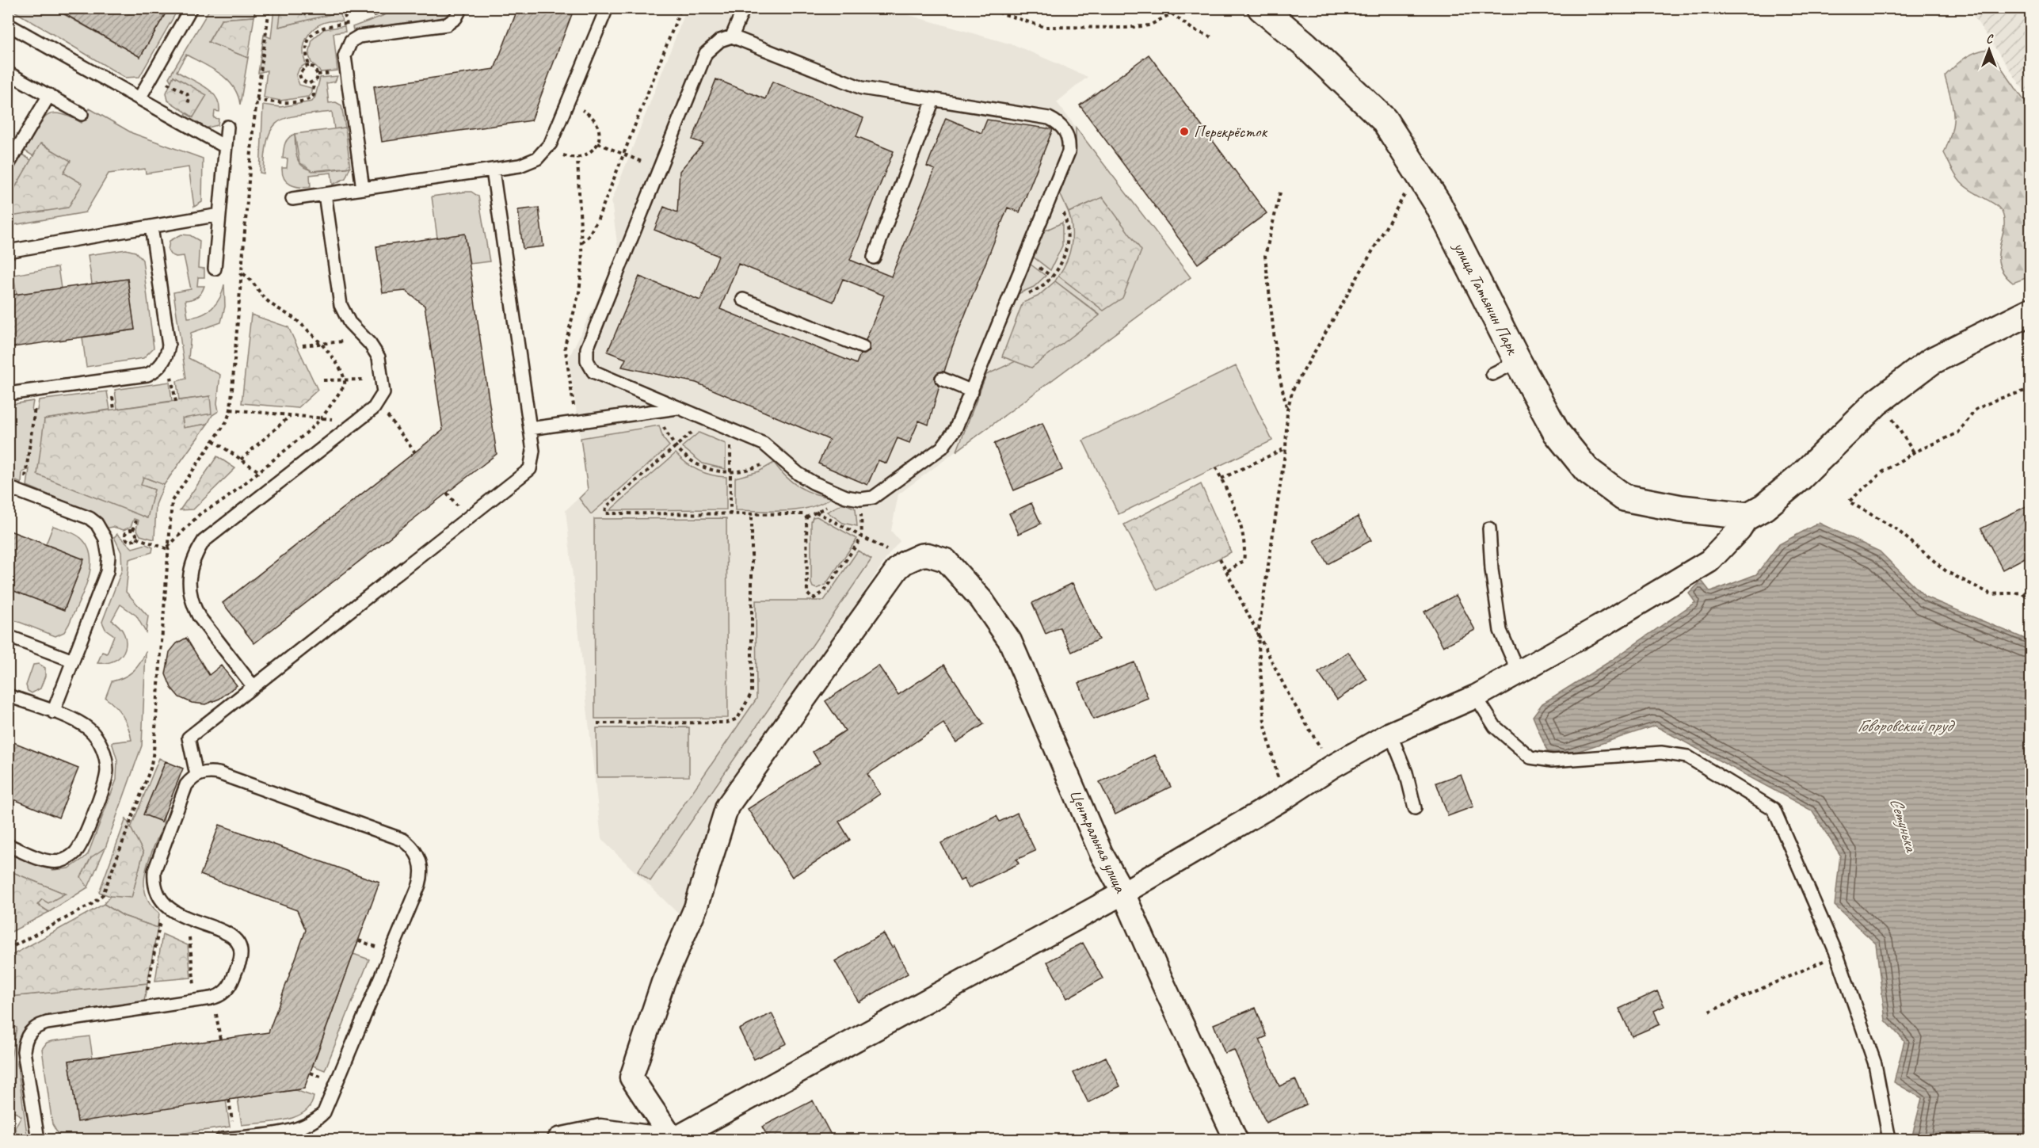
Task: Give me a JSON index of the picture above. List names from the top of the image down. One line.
{"streets":{"street":["улица Татьянин Парк","Центральная улица"]},"water":["Говоровский пруд","Сетунька"],"places":["Перекрёсток"],"north":"top"}
